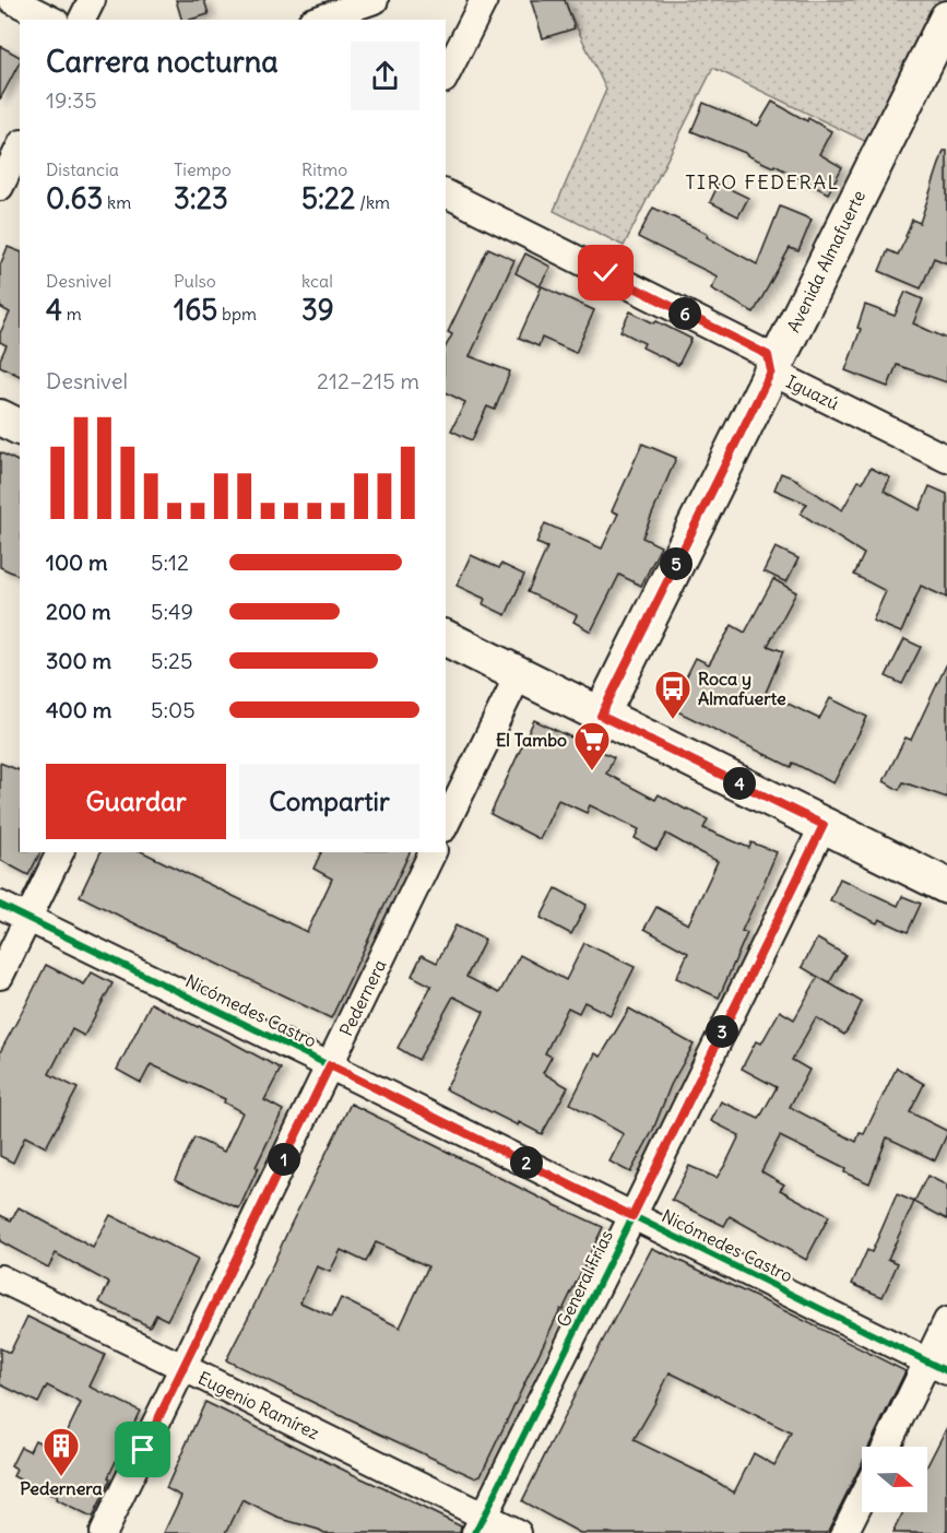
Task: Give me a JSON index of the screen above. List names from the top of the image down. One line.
{"streets":{"main road":["Avenida Almafuerte"],"street":["Iguazú","Pedernera","Nicómedes Castro","General Frías","Eugenio Ramírez"]},"crossings":[["Avenida Almafuerte","Iguazú"],["Pedernera","Nicómedes Castro"],["Pedernera","Eugenio Ramírez"],["Nicómedes Castro","General Frías"],["General Frías","Eugenio Ramírez"]],"districts":["TIRO FEDERAL"],"places":{"bus stop":["Roca y Almafuerte"],"supermarket":["El Tambo"],"building":["Pedernera"]},"north":"right","page":{"heading":["Carrera nocturna","19:35"],"stats":[["Distancia","0.63 km"],["Tiempo","3:23"],["Ritmo","5:22 /km"],["Desnivel","4 m"],["Pulso","165 bpm"],["kcal","39"]],"pins":["6","5","4","3","1","2"],"chart":["Desnivel","212–215 m"],"list":[{"name":"100 m","note":"5:12"},{"name":"200 m","note":"5:49"},{"name":"300 m","note":"5:25"},{"name":"400 m","note":"5:05"}],"buttons":["Guardar","Compartir"]}}
